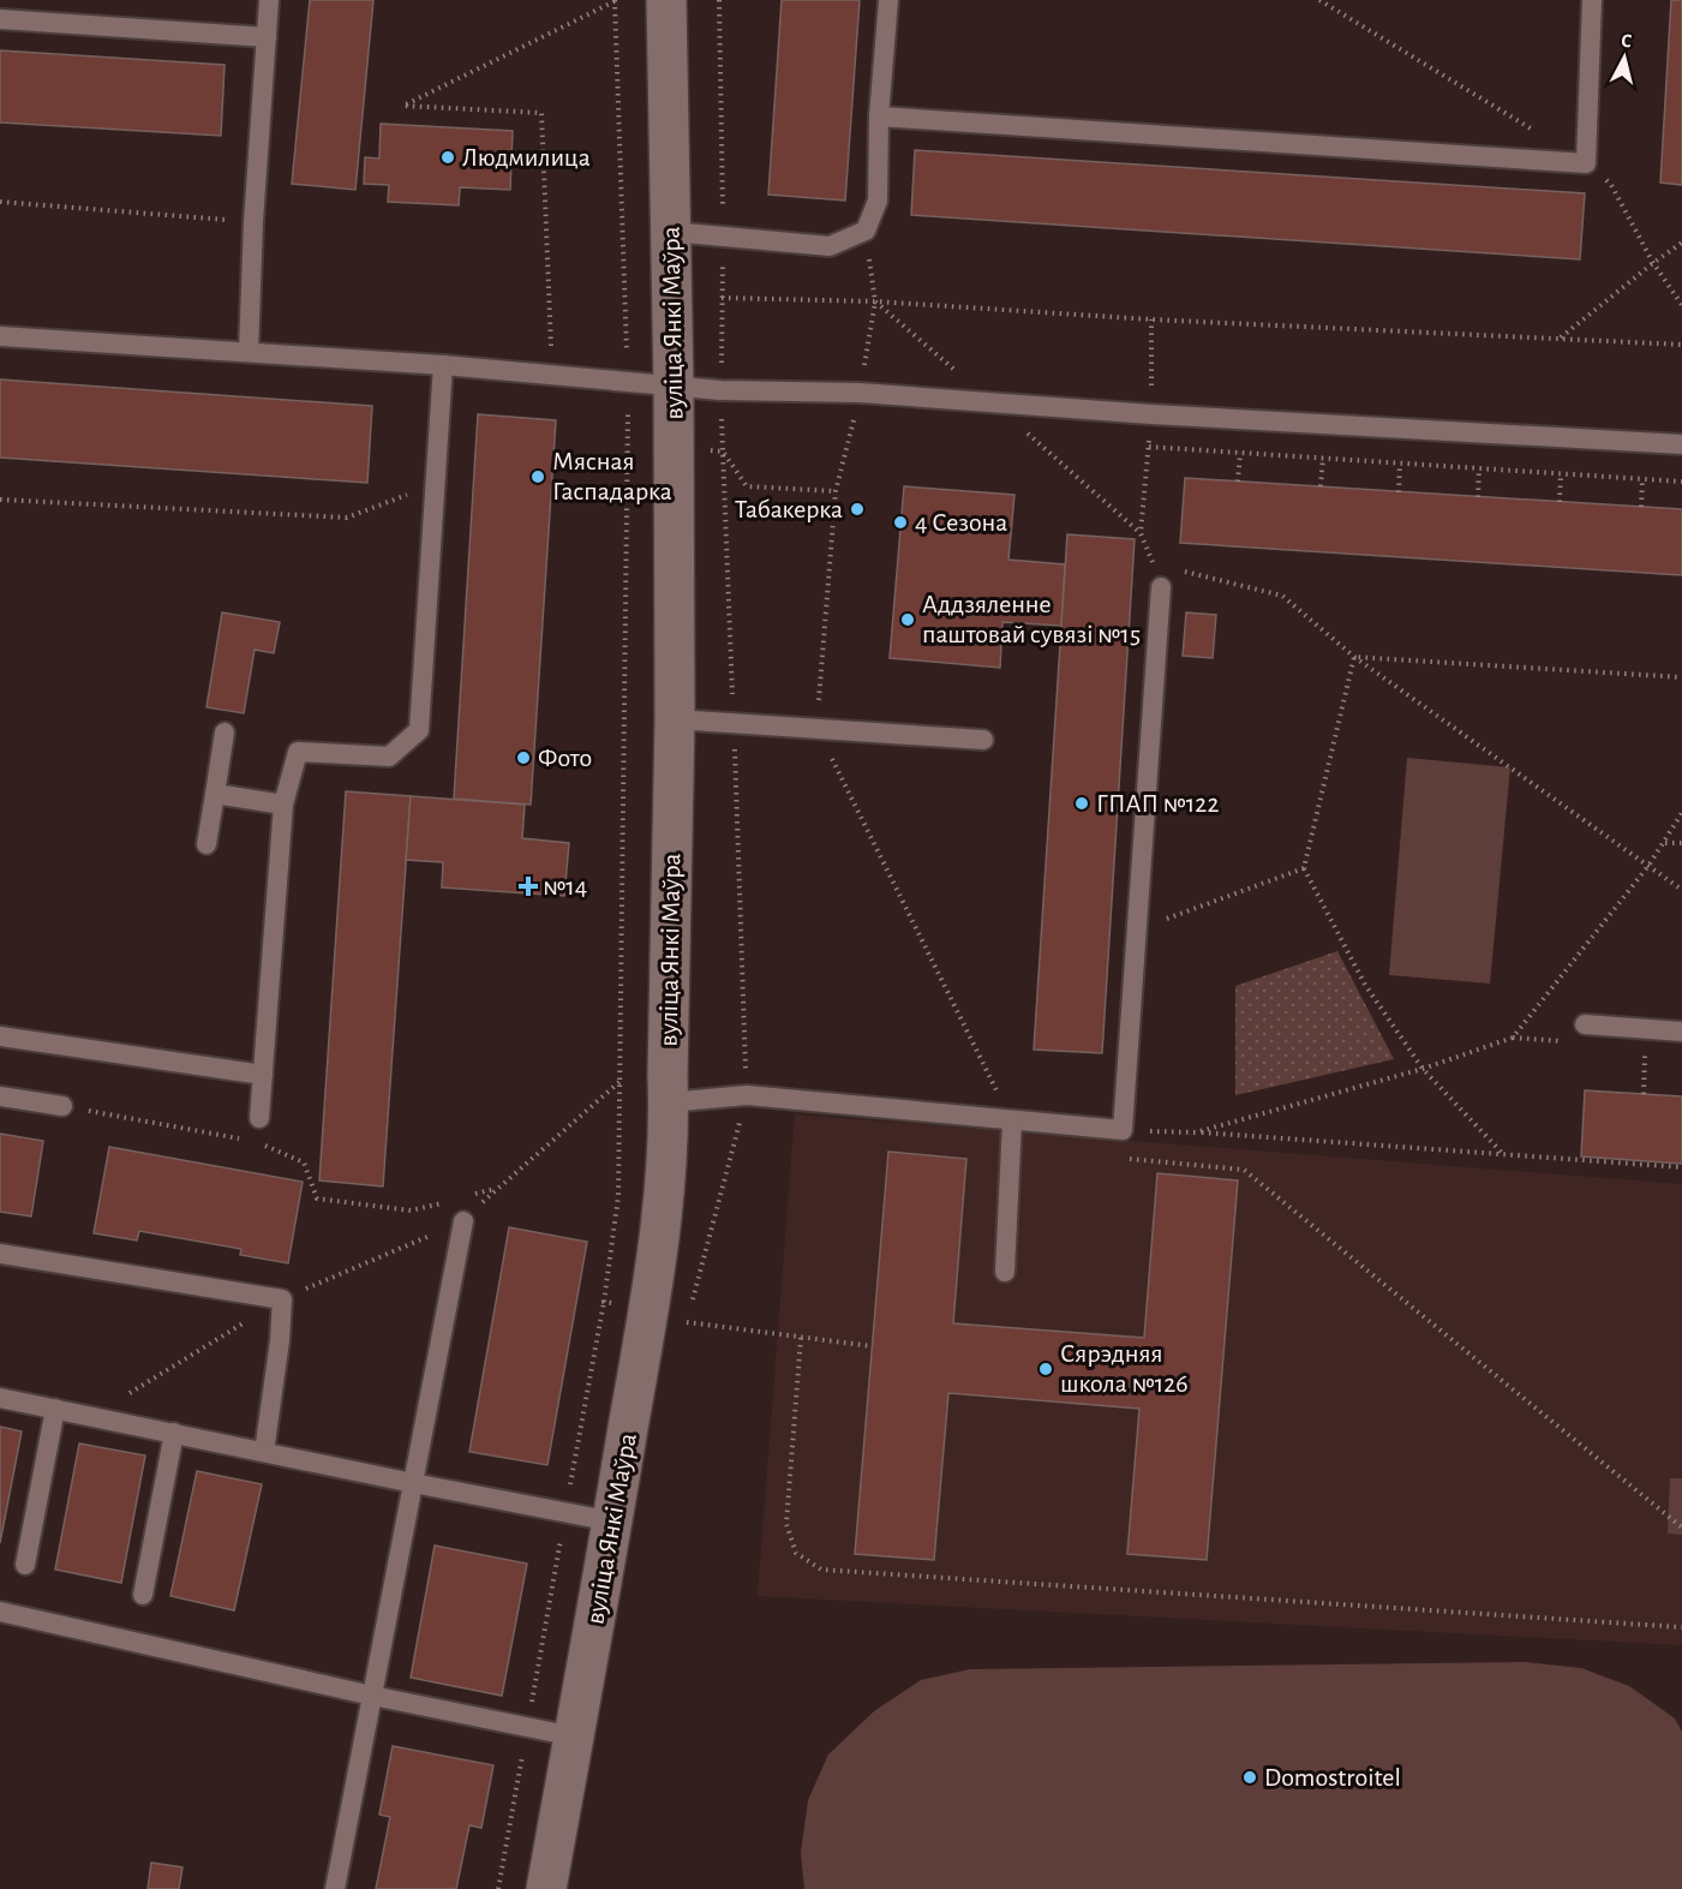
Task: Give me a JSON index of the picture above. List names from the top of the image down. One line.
{"streets":{"street":["вуліца Янкі Маўра"]},"places":{"other":["Людмилица","Мясная Гаспадарка","Табакерка","4 Сезона","Аддзяленне паштовай сувязі №15","Фото","ГПАП №122","Сярэдняя школа №126","Domostroitel"],"health":["№14"]},"north":"top"}
